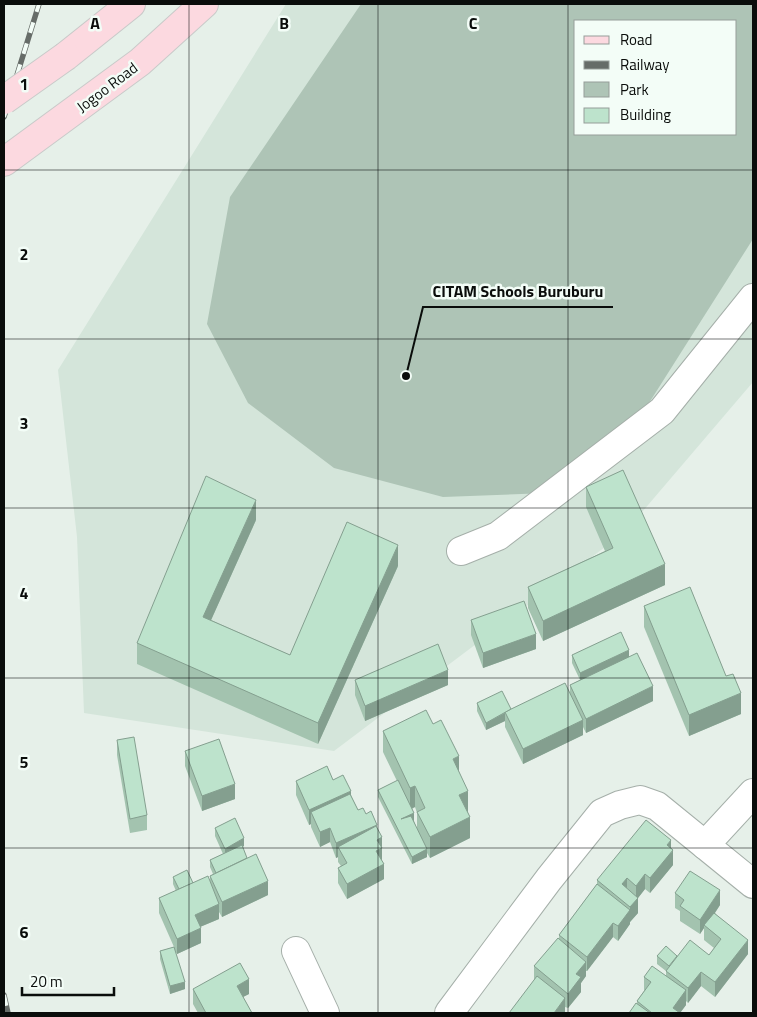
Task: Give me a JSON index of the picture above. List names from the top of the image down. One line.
{"streets":{"main road":["Jogoo Road"]},"places":["CITAM Schools Buruburu"],"legend":["Road","Railway","Park","Building"],"scale_bar":"20 m","grid":{"columns":["A","B","C"],"rows":["1","2","3","4","5","6"]}}
